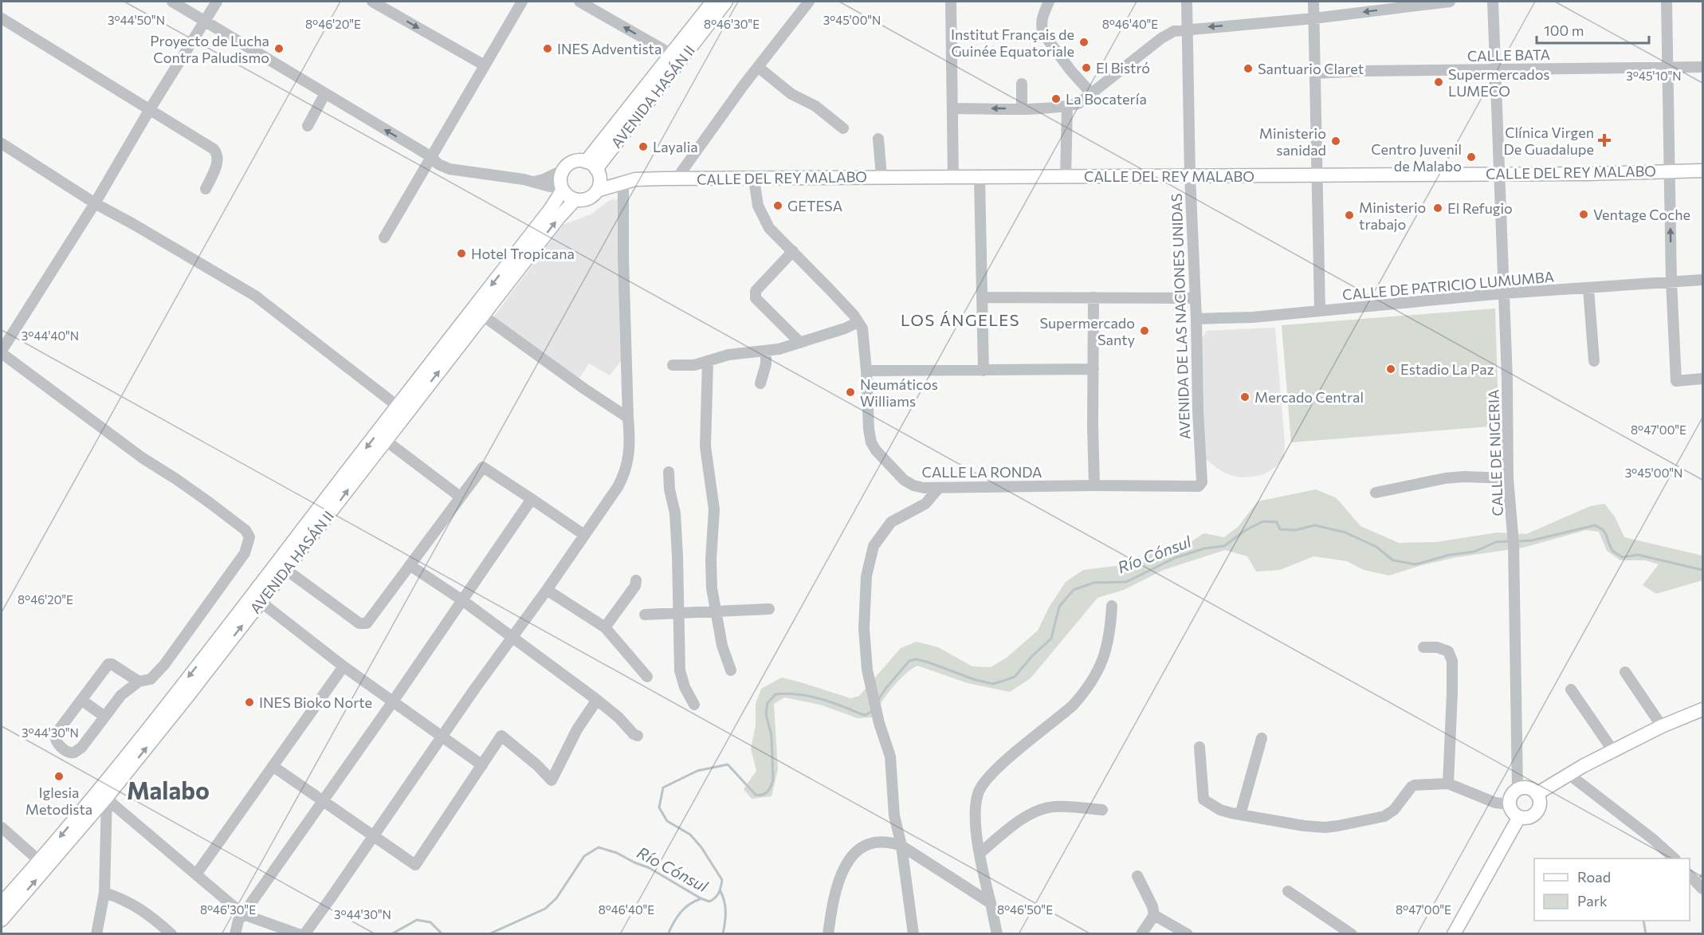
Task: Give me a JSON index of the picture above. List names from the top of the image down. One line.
{"streets":{"main road":["AVENIDA HASÁN II","CALLE DEL REY MALABO"],"street":["CALLE BATA","CALLE DE PATRICIO LUMUMBA","AVENIDA DE LAS NACIONES UNIDAS","CALLE DE NIGERIA","CALLE LA RONDA"]},"crossings":[["CALLE BATA","CALLE DE NIGERIA"],["AVENIDA HASÁN II","CALLE DEL REY MALABO"],["CALLE DEL REY MALABO","AVENIDA DE LAS NACIONES UNIDAS"],["CALLE DEL REY MALABO","CALLE DE NIGERIA"],["CALLE DE PATRICIO LUMUMBA","AVENIDA DE LAS NACIONES UNIDAS"],["CALLE DE PATRICIO LUMUMBA","CALLE DE NIGERIA"],["AVENIDA DE LAS NACIONES UNIDAS","CALLE LA RONDA"]],"districts":["LOS ÁNGELES","Malabo"],"water":["Río Cónsul"],"places":{"other":["Institut Français de Guinée Equatoriale","Proyecto de Lucha Contra Paludismo","INES Adventista","El Bistró","Santuario Claret","Supermercados LUMECO","La Bocatería","Ministerio sanidad","Layalia","Centro Juvenil de Malabo","GETESA","El Refugio","Ventage Coche","Ministerio trabajo","Hotel Tropicana","Supermercado Santy","Estadio La Paz","Neumáticos Williams","Mercado Central","INES Bioko Norte","Iglesia Metodista"],"health":["Clínica Virgen De Guadalupe"]},"legend":["Road","Park"],"scale_bar":"100 m","coordinates":["3°44'50\"N","3°45'00\"N","8°46'20\"E","8°46'30\"E","8°46'40\"E","3°45'10\"N","3°44'40\"N","8°47'00\"E","3°44'30\"N","8°46'50\"E"]}
